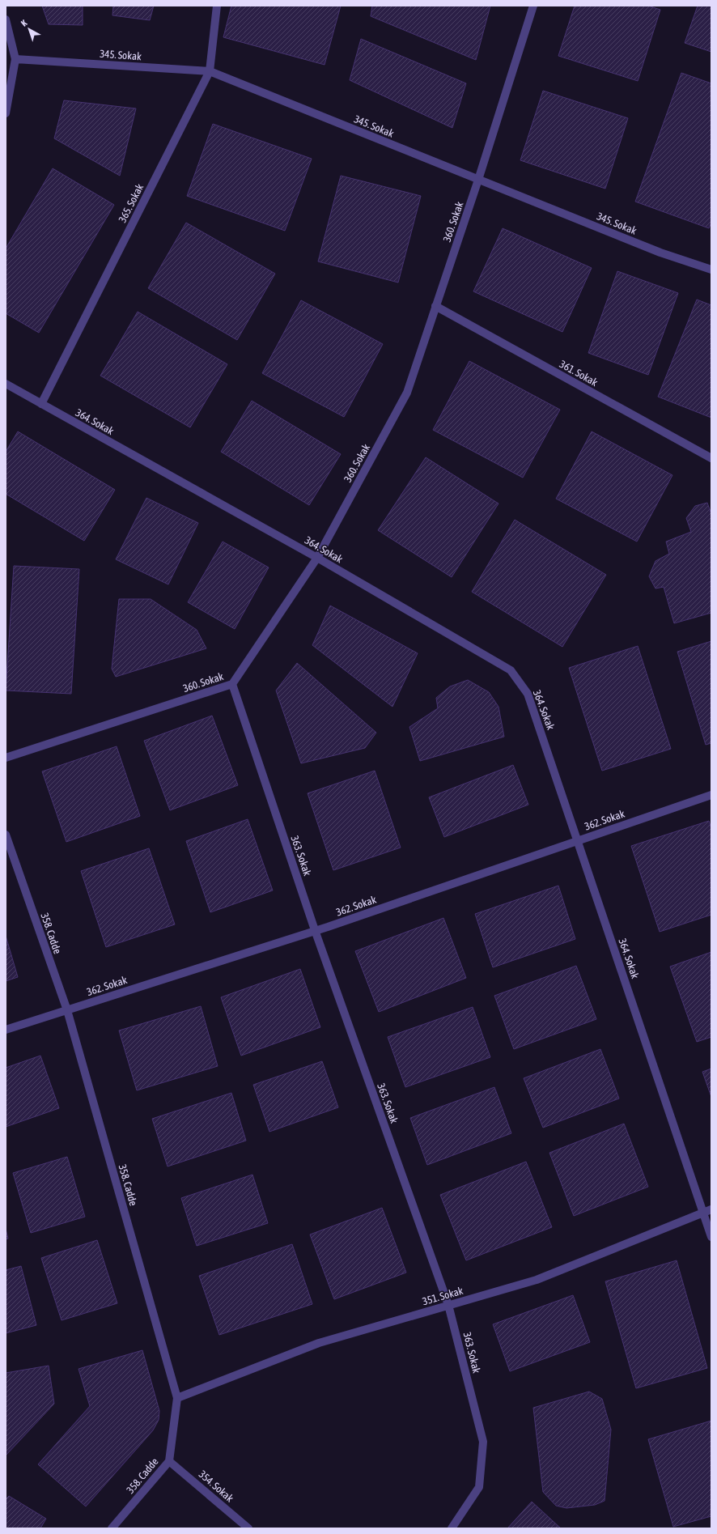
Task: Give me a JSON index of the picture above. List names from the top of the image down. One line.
{"streets":{"street":["345. Sokak","365. Sokak","360. Sokak","361. Sokak","364. Sokak","362. Sokak","363. Sokak","358. Cadde","351. Sokak","354. Sokak"]},"crossings":[["345. Sokak","365. Sokak"],["345. Sokak","360. Sokak"],["365. Sokak","364. Sokak"],["360. Sokak","361. Sokak"],["360. Sokak","364. Sokak"],["360. Sokak","363. Sokak"],["364. Sokak","362. Sokak"],["364. Sokak","351. Sokak"],["362. Sokak","363. Sokak"],["362. Sokak","358. Cadde"],["363. Sokak","351. Sokak"],["358. Cadde","351. Sokak"],["358. Cadde","354. Sokak"]],"north":"top left"}
